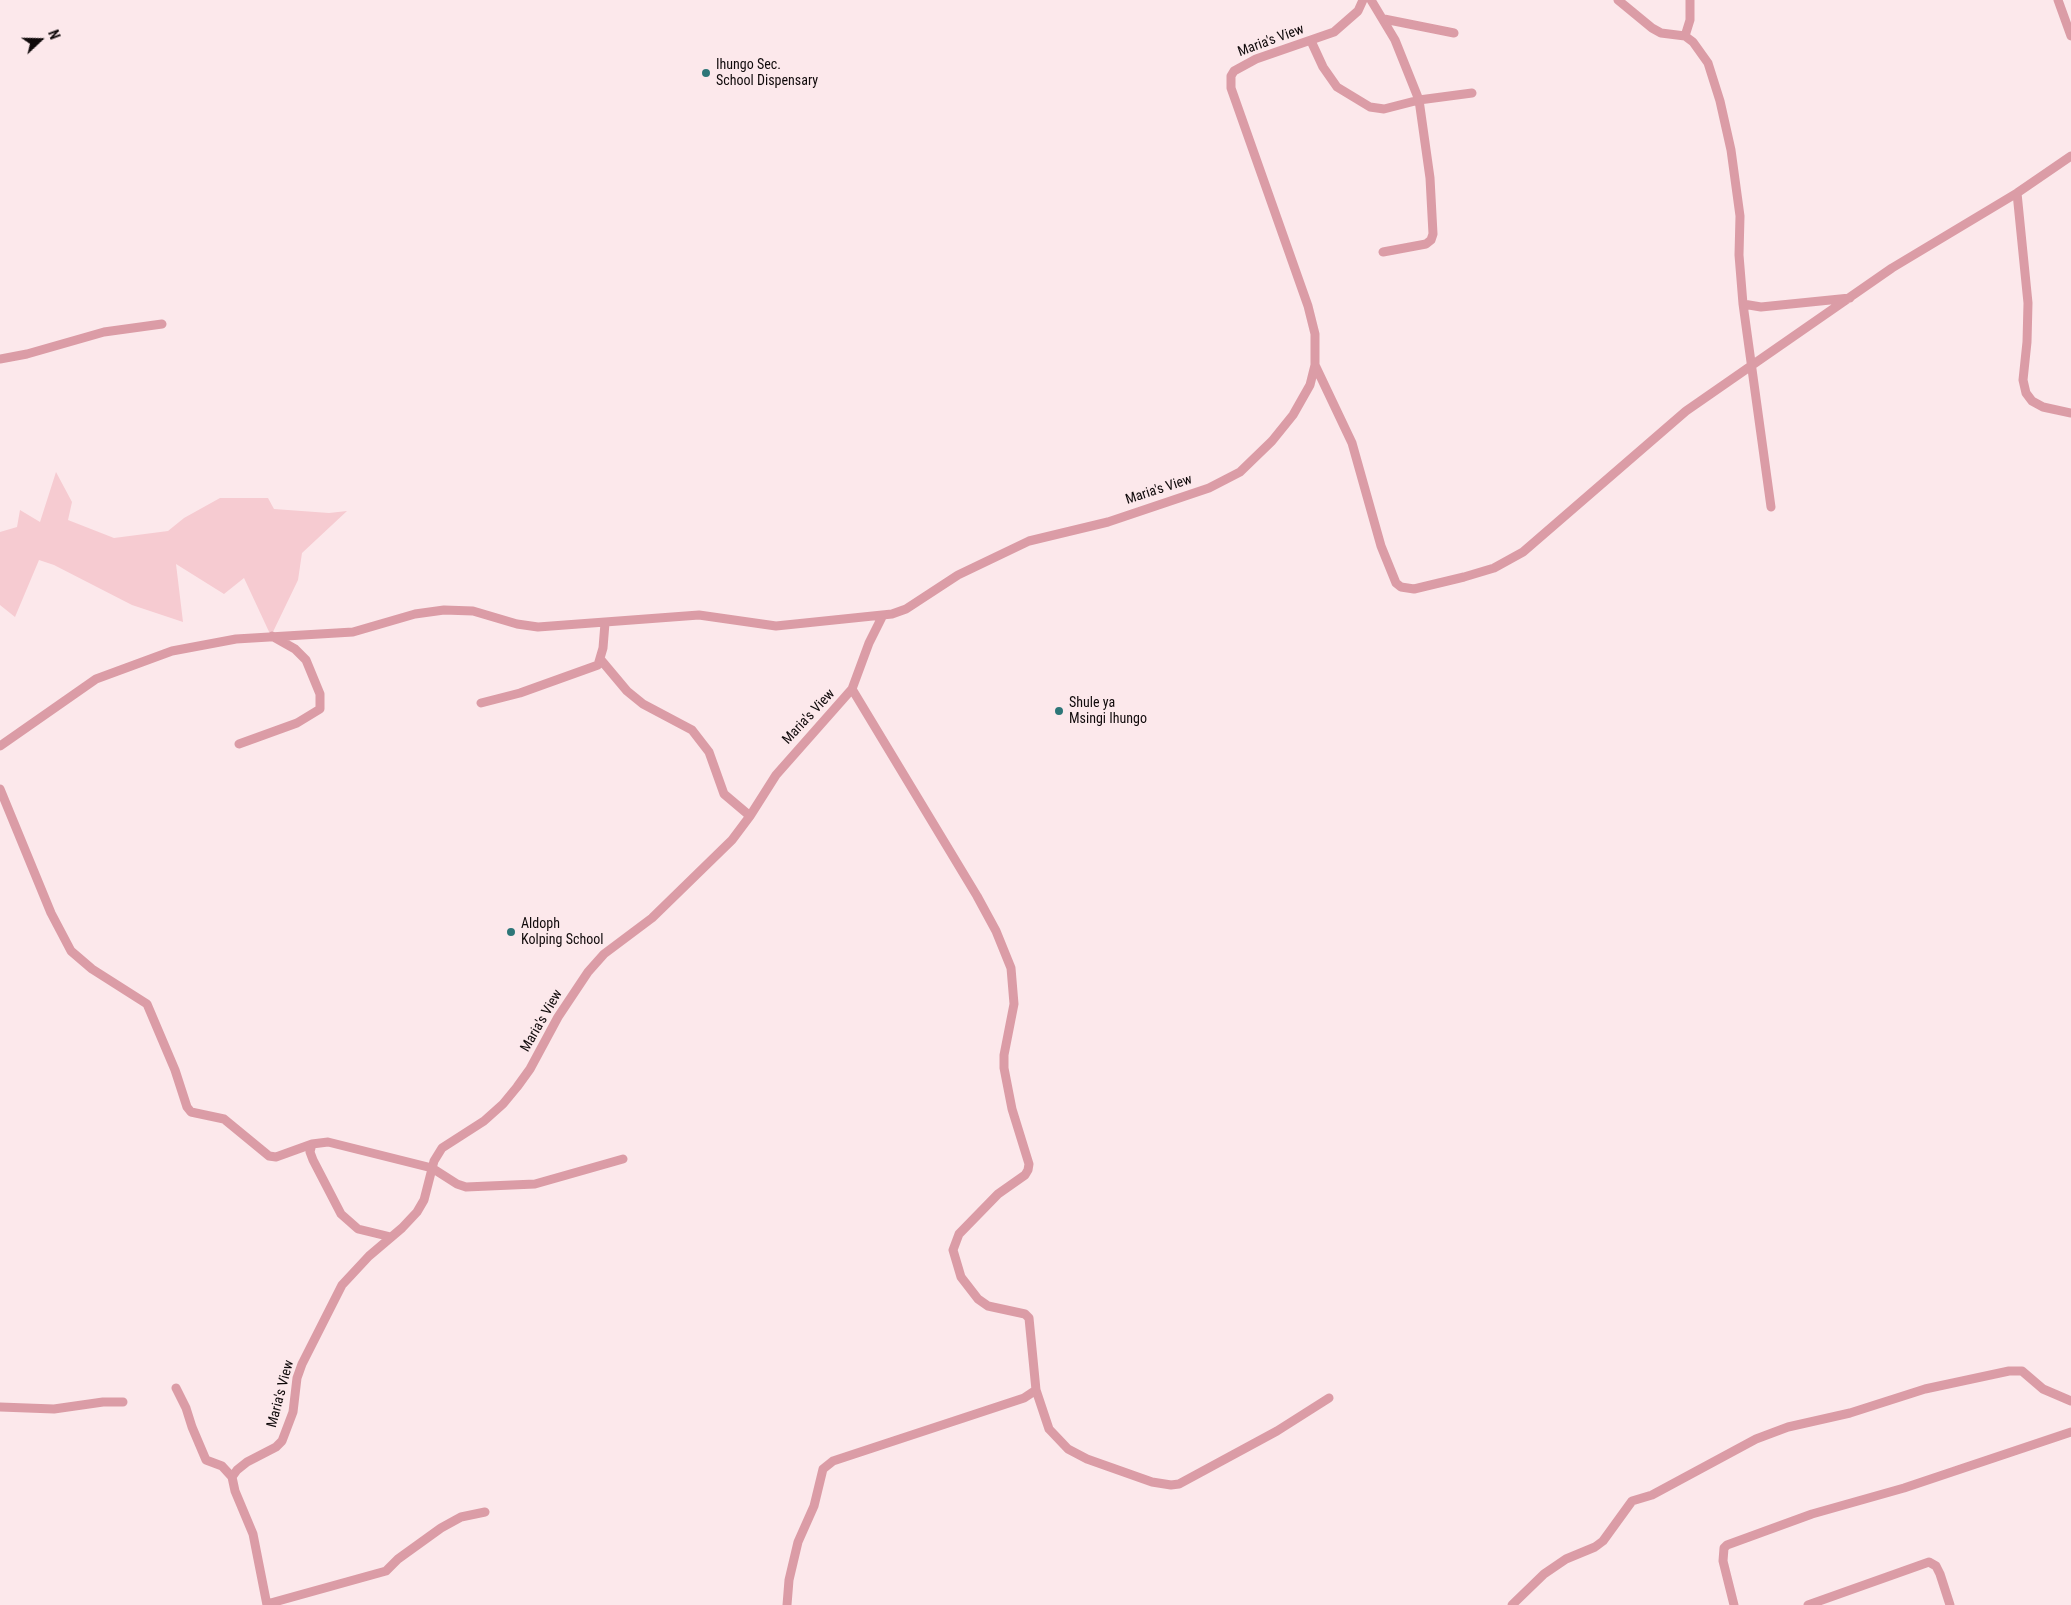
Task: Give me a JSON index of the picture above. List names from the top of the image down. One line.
{"streets":{"street":["Maria's View"]},"places":["Ihungo Sec. School Dispensary","Shule ya Msingi Ihungo","Aldoph Kolping School"],"north":"right"}
